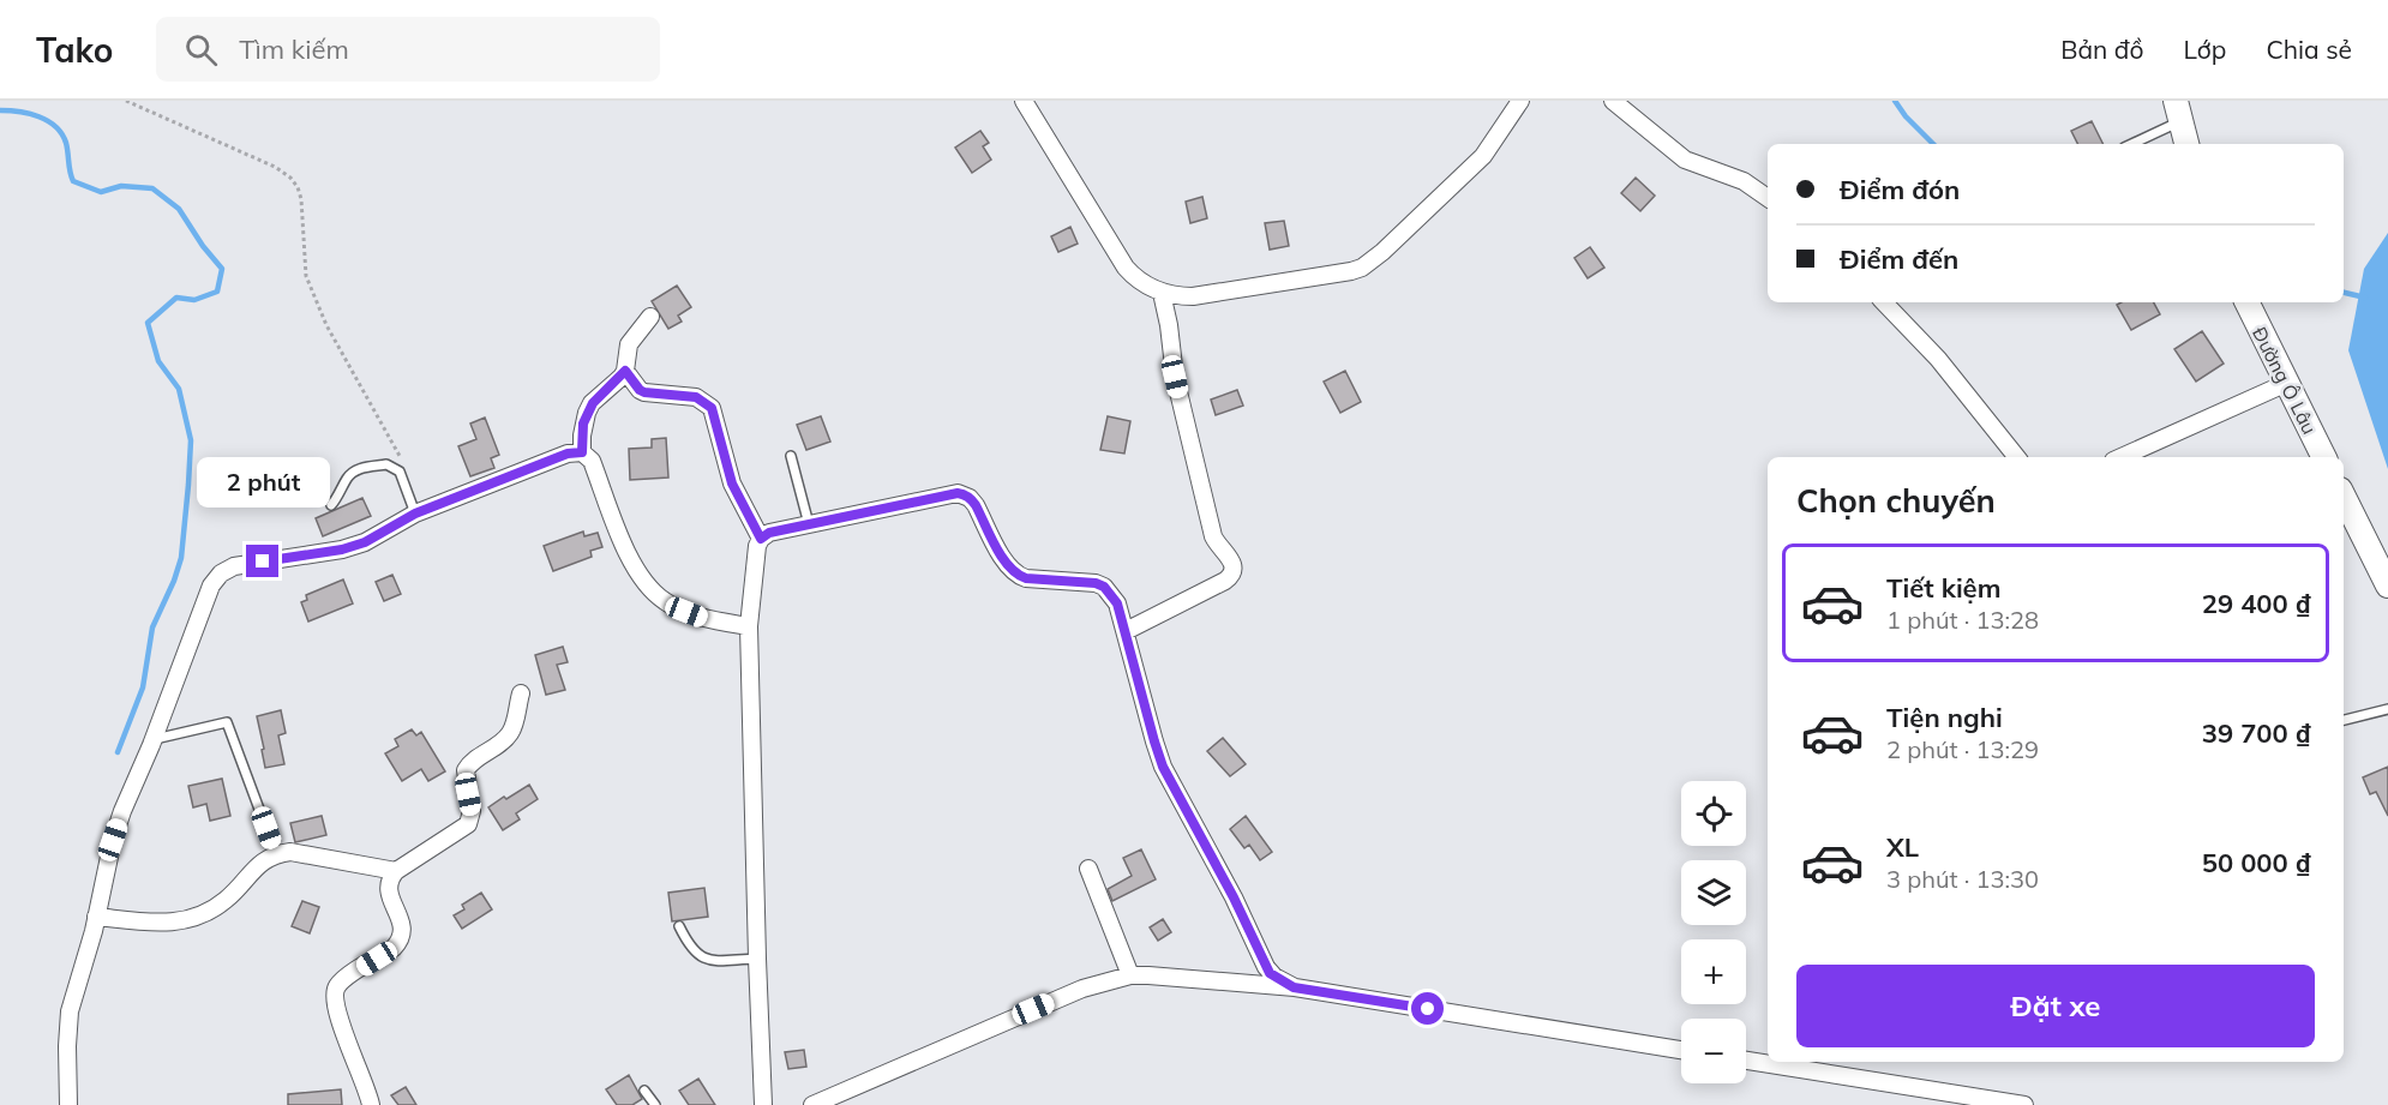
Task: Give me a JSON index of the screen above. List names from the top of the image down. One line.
{"streets":{"main road":["Đường Ô Lâu"]},"page":{"header":"Tako","search":"Tìm kiếm","nav":["Bản đồ","Lớp","Chia sẻ"],"banner":["Điểm đón","Điểm đến"],"bubble":"2 phút","heading":"Chọn chuyến","list":[{"name":"Tiết kiệm","note":"1 phút · 13:28","value":"29 400 ₫"},{"name":"Tiện nghi","note":"2 phút · 13:29","value":"39 700 ₫"},{"name":"XL","note":"3 phút · 13:30","value":"50 000 ₫"}],"map_buttons":["+","−"],"buttons":"Đặt xe"}}
